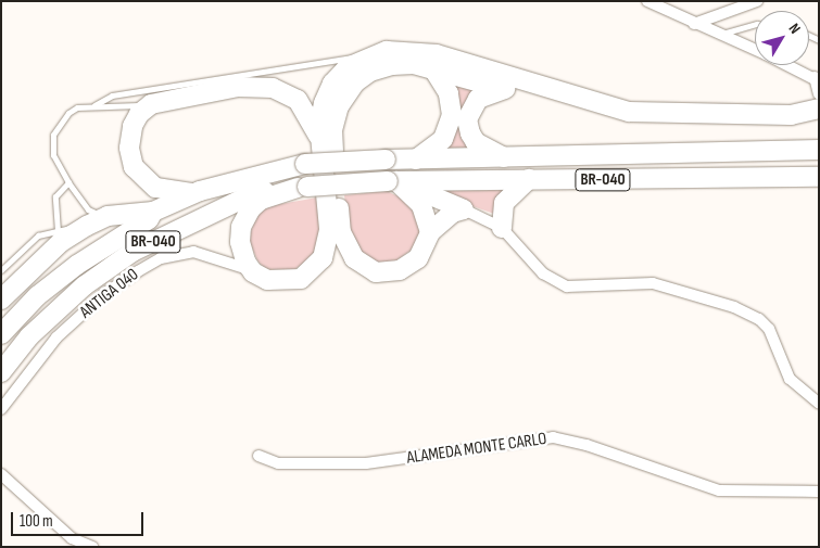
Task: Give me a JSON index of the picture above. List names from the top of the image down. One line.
{"streets":{"highway":["BR-040"],"street":["ANTIGA 040","ALAMEDA MONTE CARLO"]},"scale_bar":"100 m","north":"top right"}
